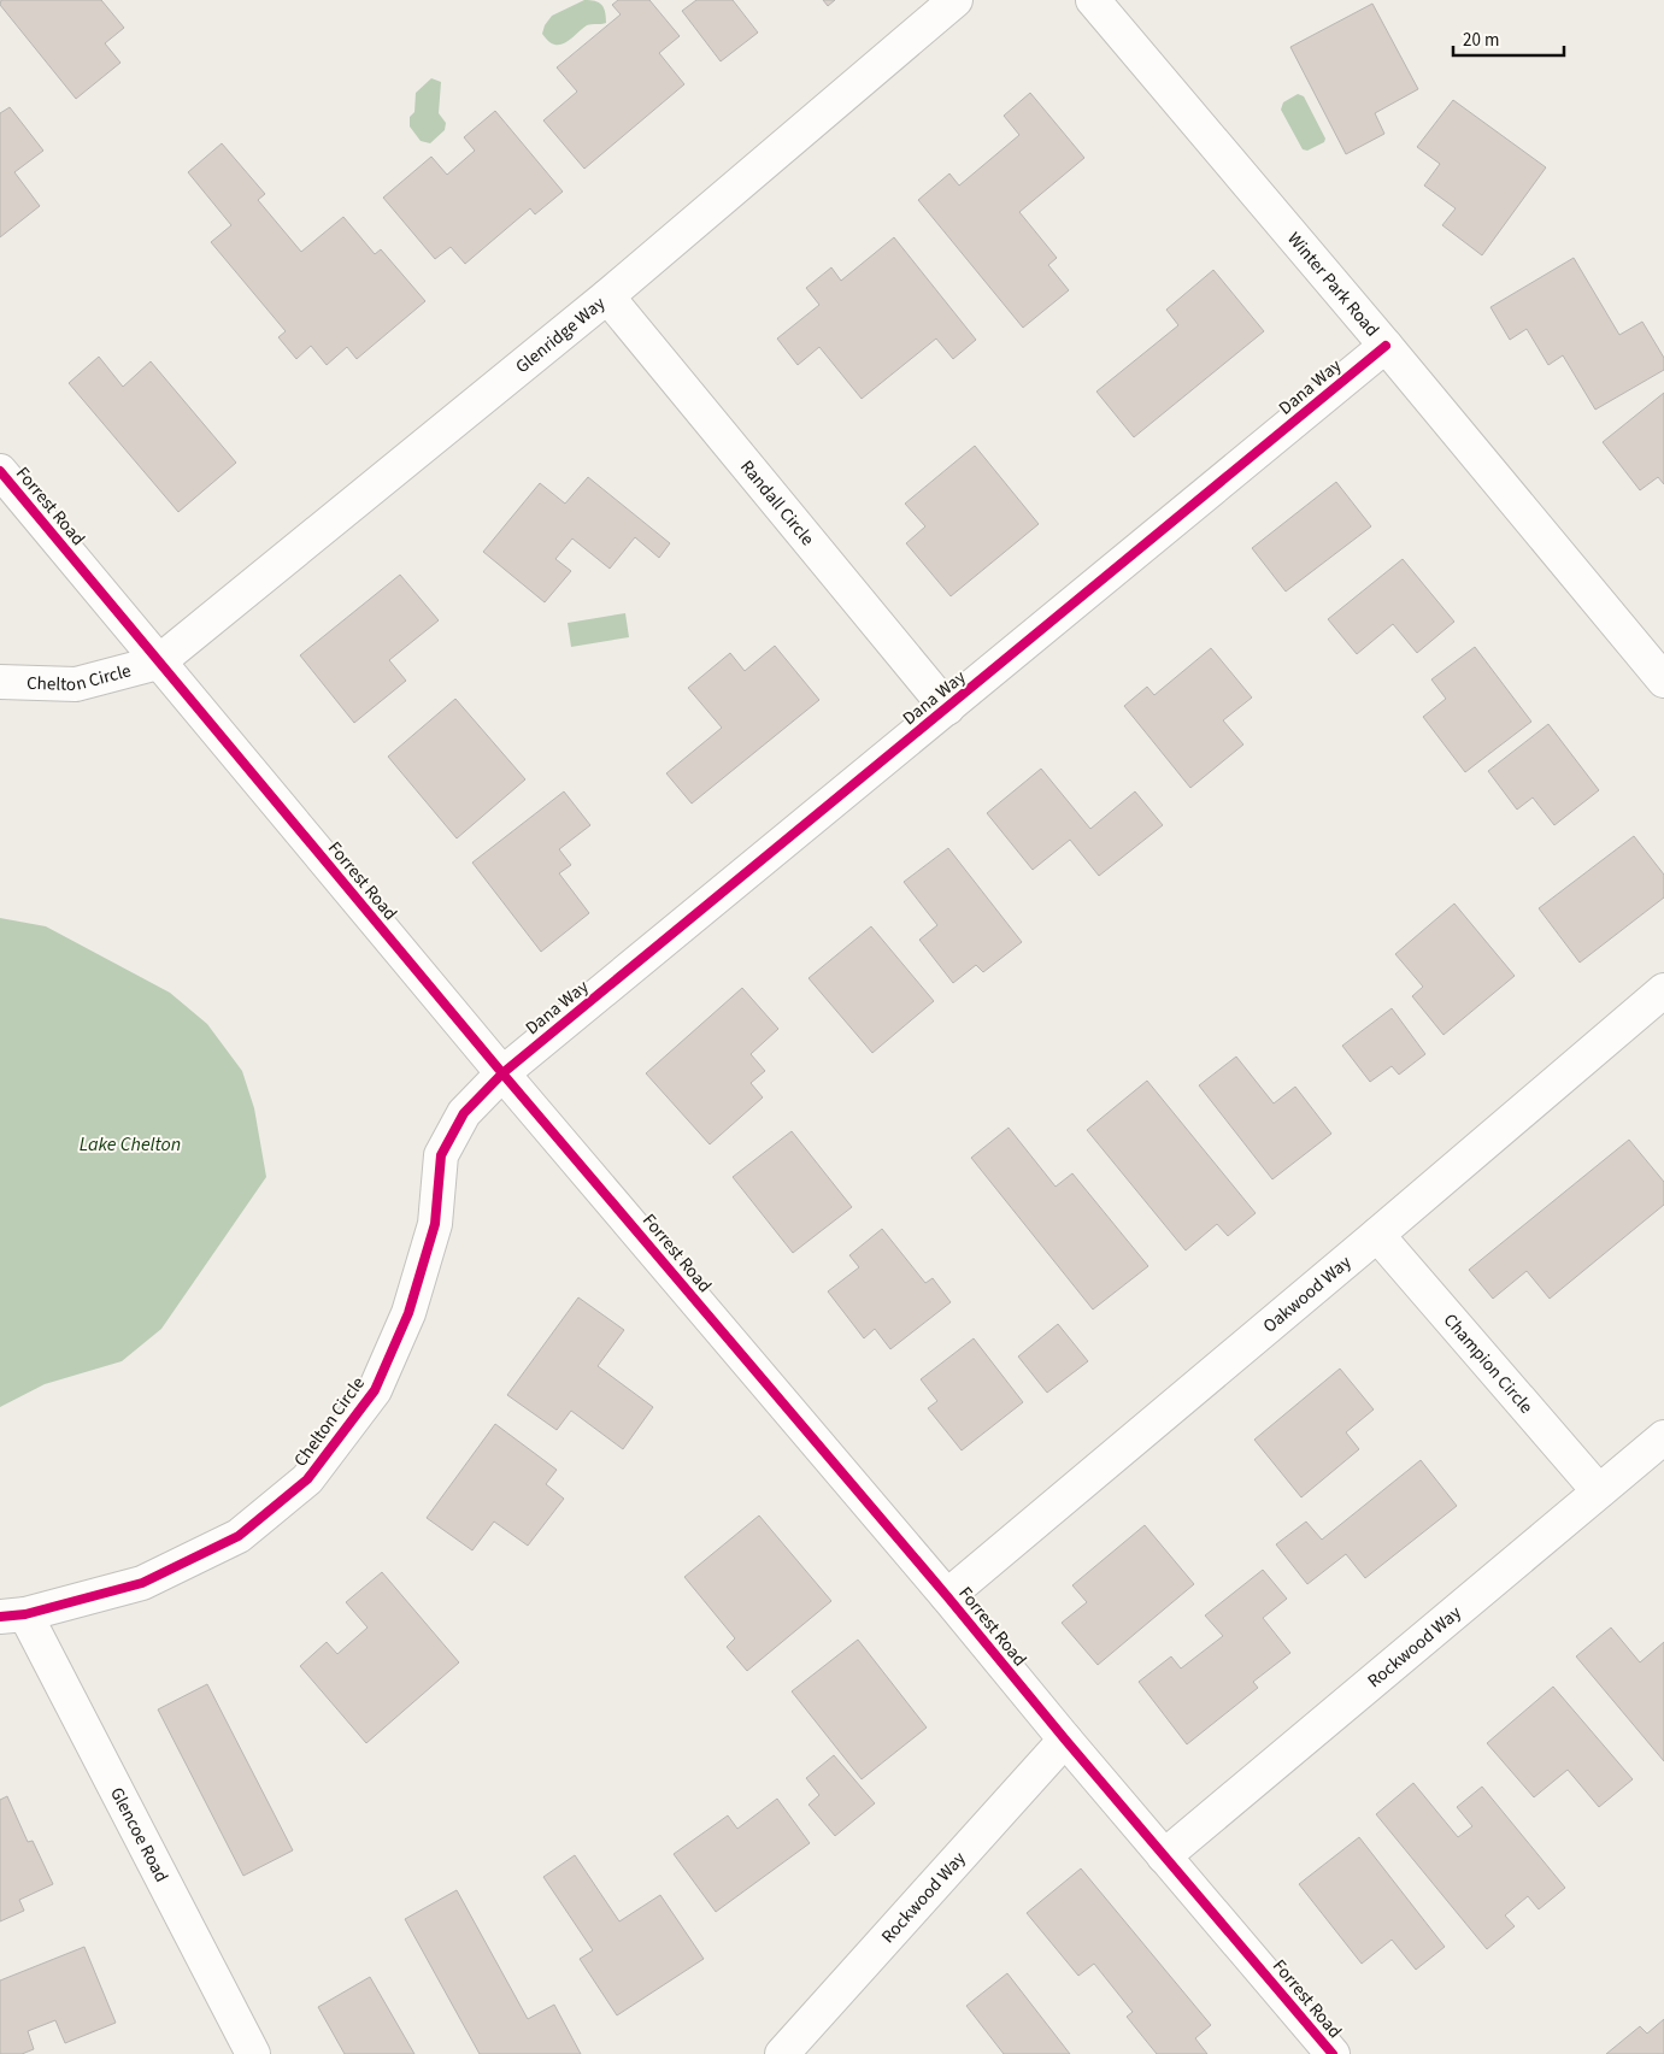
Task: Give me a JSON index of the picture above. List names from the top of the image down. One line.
{"streets":{"street":["Winter Park Road","Glenridge Way","Dana Way","Randall Circle","Forrest Road","Chelton Circle","Oakwood Way","Champion Circle","Rockwood Way","Glencoe Road"]},"crossings":[["Winter Park Road","Dana Way"],["Glenridge Way","Randall Circle"],["Glenridge Way","Forrest Road"],["Glenridge Way","Chelton Circle"],["Dana Way","Randall Circle"],["Dana Way","Forrest Road"],["Dana Way","Chelton Circle"],["Forrest Road","Chelton Circle"],["Forrest Road","Oakwood Way"],["Forrest Road","Rockwood Way"],["Chelton Circle","Glencoe Road"],["Oakwood Way","Champion Circle"],["Champion Circle","Rockwood Way"]],"water":["Lake Chelton"],"scale_bar":"20 m"}
